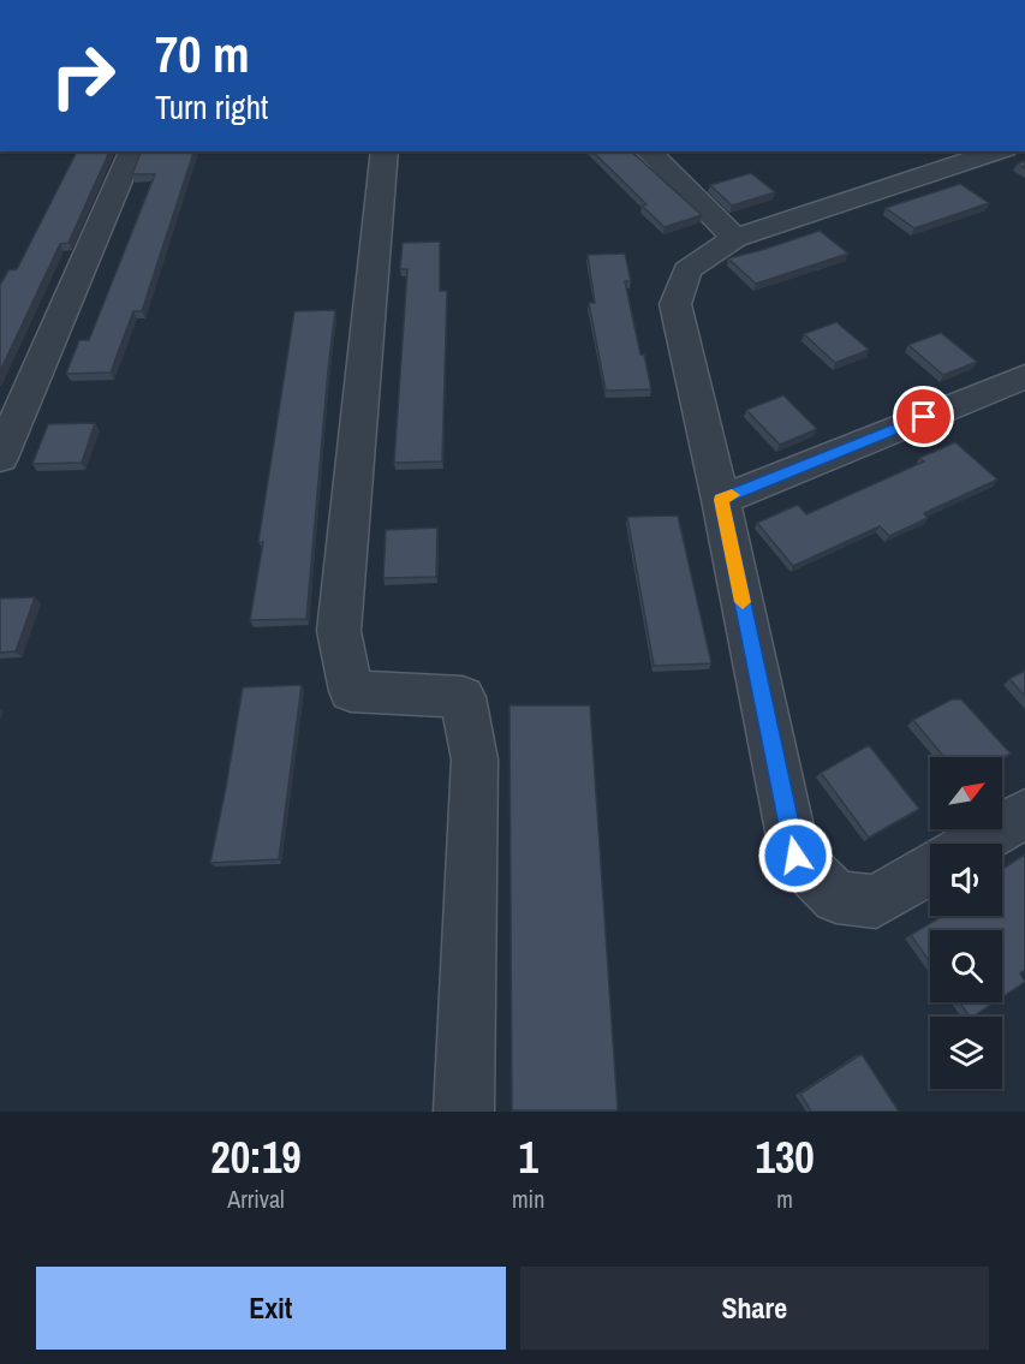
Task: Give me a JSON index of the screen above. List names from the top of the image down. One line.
{"north":"top right","page":{"turn":["70 m","Turn right"],"eta":["20:19","Arrival","1","min","130","m"],"buttons":["Exit","Share"]}}
